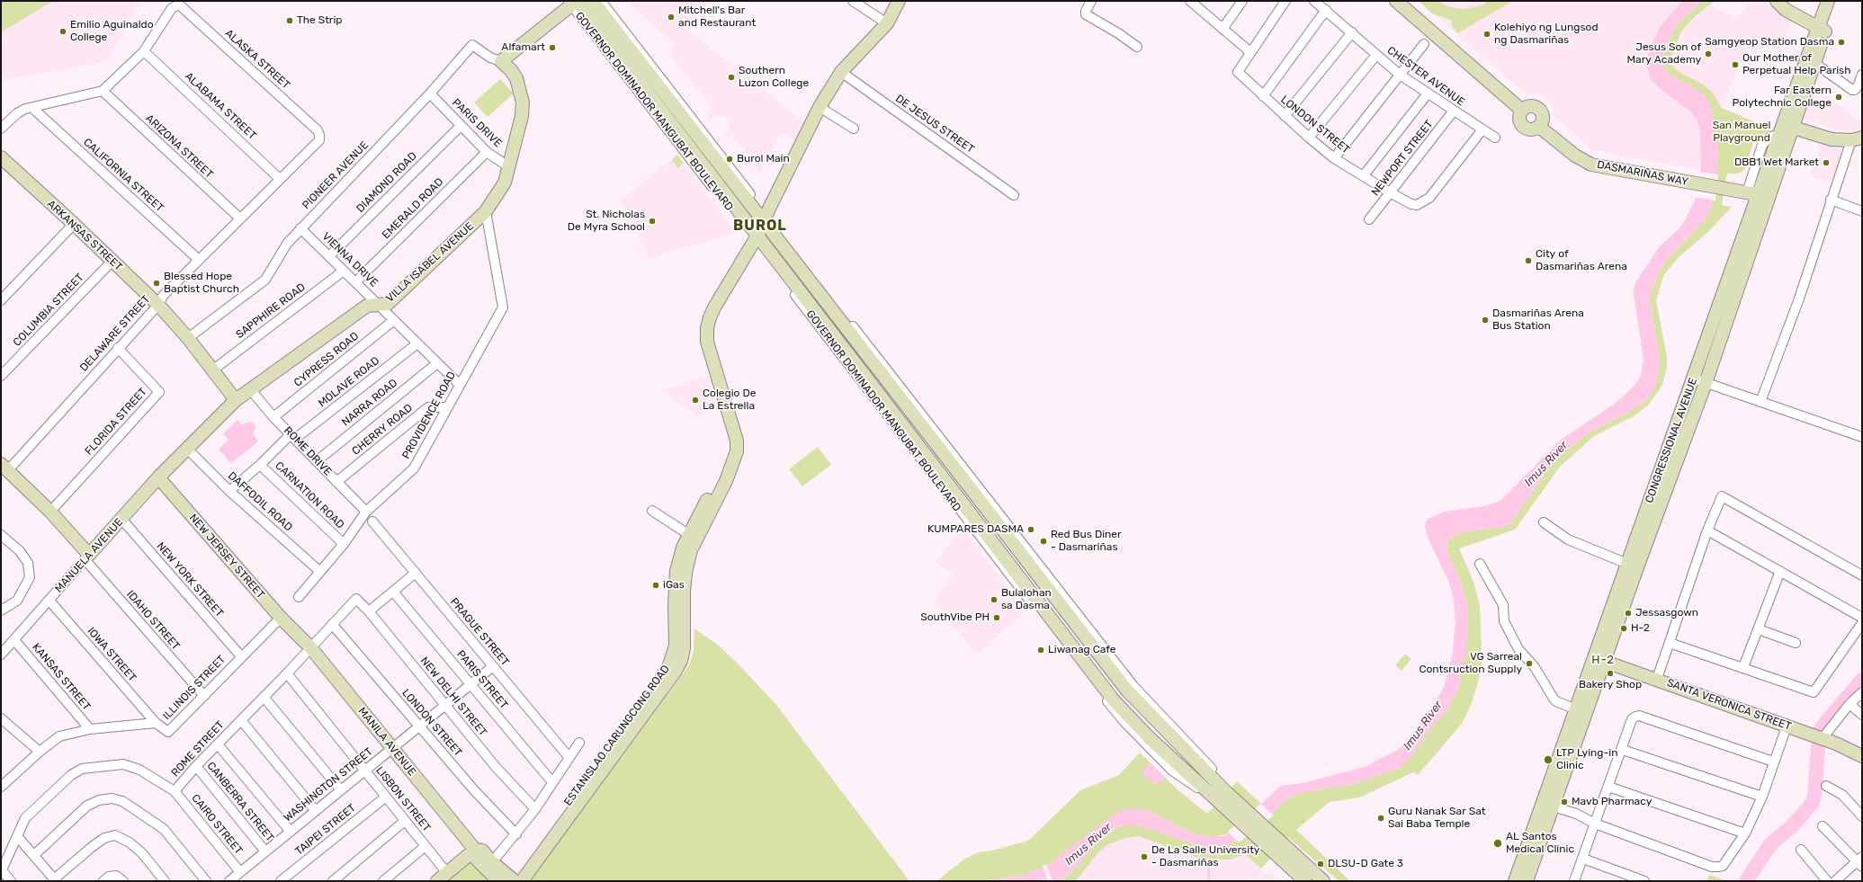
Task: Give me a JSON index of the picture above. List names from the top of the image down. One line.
{"streets":{"street":["ALASKA STREET","CHESTER AVENUE","ALABAMA STREET","GOVERNOR DOMINADOR MANGUBAT BOULEVARD","PARIS DRIVE","DE JESUS STREET","LONDON STREET","ARIZONA STREET","NEWPORT STREET","DASMARIÑAS WAY","CALIFORNIA STREET","PIONEER AVENUE","DIAMOND ROAD","EMERALD ROAD","ARKANSAS STREET","VIENNA DRIVE","VILLA ISABEL AVENUE","COLUMBIA STREET","SAPPHIRE ROAD","DELAWARE STREET","CYPRESS ROAD","MOLAVE ROAD","NARRA ROAD","PROVIDENCE ROAD","FLORIDA STREET","CHERRY ROAD","CONGRESSIONAL AVENUE","ROME DRIVE","CARNATION ROAD","DAFFODIL ROAD","MANUELA AVENUE","NEW JERSEY STREET","NEW YORK STREET","IDAHO STREET","PRAGUE STREET","IOWA STREET","KANSAS STREET","PARIS STREET","ILLINOIS STREET","NEW DELHI STREET","SANTA VERONICA STREET","ESTANISLAO CARUNGCONG ROAD","MANILA AVENUE","ROME STREET","WASHINGTON STREET","LISBON STREET","CANBERRA STREET","CAIRO STREET","TAIPEI STREET"]},"crossings":[["ALASKA STREET","ALABAMA STREET"],["ALASKA STREET","DELAWARE STREET"],["CHESTER AVENUE","LONDON STREET"],["CHESTER AVENUE","NEWPORT STREET"],["ALABAMA STREET","DELAWARE STREET"],["GOVERNOR DOMINADOR MANGUBAT BOULEVARD","ESTANISLAO CARUNGCONG ROAD"],["PARIS DRIVE","PIONEER AVENUE"],["PARIS DRIVE","DIAMOND ROAD"],["PARIS DRIVE","EMERALD ROAD"],["PARIS DRIVE","VILLA ISABEL AVENUE"],["DE JESUS STREET","ESTANISLAO CARUNGCONG ROAD"],["LONDON STREET","NEWPORT STREET"],["LONDON STREET","ROME STREET"],["LONDON STREET","WASHINGTON STREET"],["ARIZONA STREET","DELAWARE STREET"],["DASMARIÑAS WAY","CONGRESSIONAL AVENUE"],["CALIFORNIA STREET","DELAWARE STREET"],["PIONEER AVENUE","ARKANSAS STREET"],["PIONEER AVENUE","VIENNA DRIVE"],["PIONEER AVENUE","VILLA ISABEL AVENUE"],["DIAMOND ROAD","VIENNA DRIVE"],["EMERALD ROAD","VIENNA DRIVE"],["ARKANSAS STREET","COLUMBIA STREET"],["ARKANSAS STREET","DELAWARE STREET"],["VIENNA DRIVE","VILLA ISABEL AVENUE"],["VIENNA DRIVE","SAPPHIRE ROAD"],["VIENNA DRIVE","CYPRESS ROAD"],["VIENNA DRIVE","MOLAVE ROAD"],["VIENNA DRIVE","NARRA ROAD"],["VIENNA DRIVE","PROVIDENCE ROAD"],["VILLA ISABEL AVENUE","PROVIDENCE ROAD"],["VILLA ISABEL AVENUE","ROME DRIVE"],["VILLA ISABEL AVENUE","DAFFODIL ROAD"],["VILLA ISABEL AVENUE","MANUELA AVENUE"],["DELAWARE STREET","FLORIDA STREET"],["CYPRESS ROAD","ROME DRIVE"],["MOLAVE ROAD","ROME DRIVE"],["MOLAVE ROAD","CARNATION ROAD"],["MOLAVE ROAD","DAFFODIL ROAD"],["NARRA ROAD","ROME DRIVE"],["PROVIDENCE ROAD","CHERRY ROAD"],["PROVIDENCE ROAD","ROME DRIVE"],["PROVIDENCE ROAD","CARNATION ROAD"],["PROVIDENCE ROAD","DAFFODIL ROAD"],["CHERRY ROAD","ROME DRIVE"],["CONGRESSIONAL AVENUE","SANTA VERONICA STREET"],["MANUELA AVENUE","NEW JERSEY STREET"],["MANUELA AVENUE","NEW YORK STREET"],["MANUELA AVENUE","IDAHO STREET"],["MANUELA AVENUE","IOWA STREET"],["MANUELA AVENUE","KANSAS STREET"],["NEW JERSEY STREET","ILLINOIS STREET"],["NEW JERSEY STREET","MANILA AVENUE"],["NEW YORK STREET","ILLINOIS STREET"],["IDAHO STREET","ILLINOIS STREET"],["PRAGUE STREET","WASHINGTON STREET"],["IOWA STREET","ILLINOIS STREET"],["KANSAS STREET","ILLINOIS STREET"],["PARIS STREET","WASHINGTON STREET"],["NEW DELHI STREET","ROME STREET"],["NEW DELHI STREET","WASHINGTON STREET"],["ESTANISLAO CARUNGCONG ROAD","MANILA AVENUE"],["MANILA AVENUE","ROME STREET"],["MANILA AVENUE","WASHINGTON STREET"],["ROME STREET","LISBON STREET"],["ROME STREET","CANBERRA STREET"],["ROME STREET","CAIRO STREET"],["WASHINGTON STREET","LISBON STREET"],["WASHINGTON STREET","CANBERRA STREET"],["WASHINGTON STREET","CAIRO STREET"],["LISBON STREET","TAIPEI STREET"]],"districts":["BUROL","H-2"],"water":["Imus River"],"parks":["San Manuel Playground"],"places":["Mitchell's Bar and Restaurant","The Strip","Emilio Aguinaldo College","Kolehiyo ng Lungsod ng Dasmariñas","Samgyeop Station Dasma","Alfamart","Jesus Son of Mary Academy","Our Mother of Perpetual Help Parish","Southern Luzon College","Far Eastern Polytechnic College","Burol Main","DBB1 Wet Market","St. Nicholas De Myra School","City of Dasmariñas Arena","Blessed Hope Baptist Church","Dasmariñas Arena Bus Station","Colegio De La Estrella","KUMPARES DASMA","Red Bus Diner - Dasmariñas","iGas","Bulalohan sa Dasma","Jessasgown","SouthVibe PH","H-2","Liwanag Cafe","VG Sarreal Contsruction Supply","Bakery Shop","LTP Lying-in Clinic","Mavb Pharmacy","Guru Nanak Sar Sat Sai Baba Temple","AL Santos Medical Clinic","De La Salle University - Dasmariñas","DLSU-D Gate 3"]}
